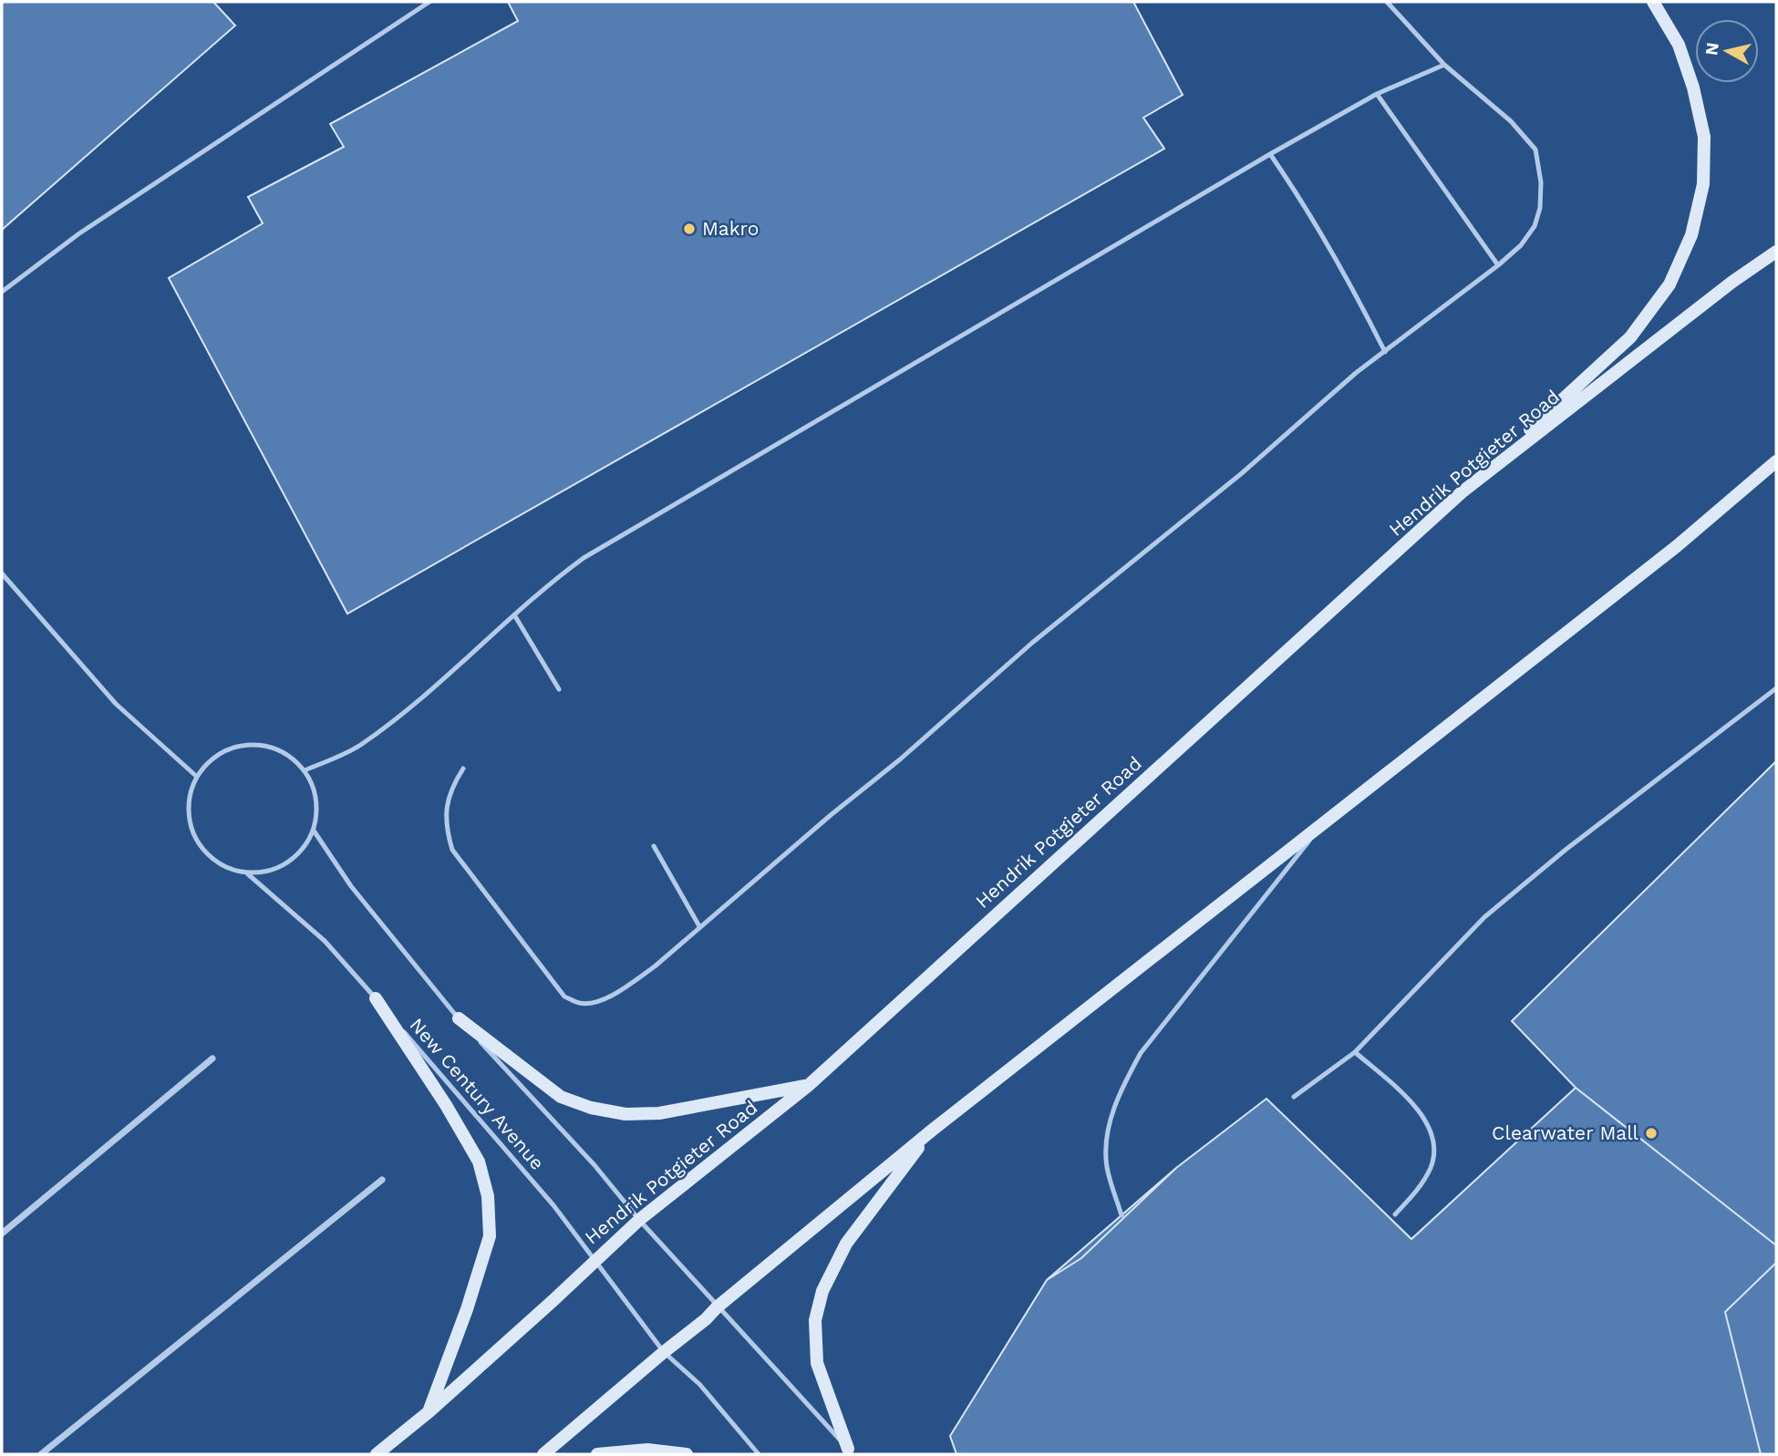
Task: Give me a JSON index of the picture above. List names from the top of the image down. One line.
{"streets":{"main road":["Hendrik Potgieter Road"],"lane":["New Century Avenue"]},"crossings":[["Hendrik Potgieter Road","New Century Avenue"]],"places":["Makro","Clearwater Mall"],"north":"left"}
